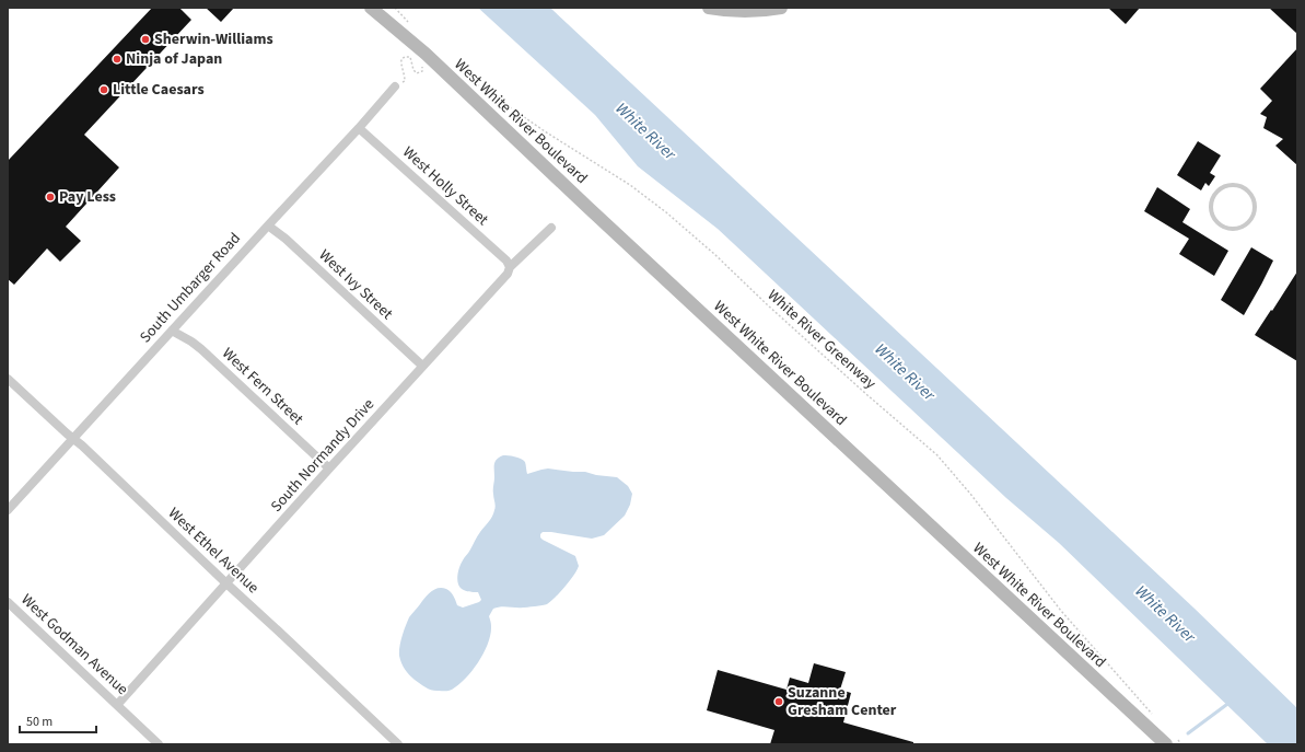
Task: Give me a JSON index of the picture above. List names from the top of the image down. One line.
{"streets":{"street":["West White River Boulevard","West Holly Street","West Ivy Street","South Umbarger Road","West Fern Street","South Normandy Drive","West Ethel Avenue","West Godman Avenue"],"path":["White River Greenway"]},"crossings":[["West Holly Street","South Umbarger Road"],["West Holly Street","South Normandy Drive"],["West Ivy Street","South Umbarger Road"],["West Ivy Street","South Normandy Drive"],["South Umbarger Road","West Fern Street"],["South Umbarger Road","West Ethel Avenue"],["West Fern Street","South Normandy Drive"],["South Normandy Drive","West Ethel Avenue"],["South Normandy Drive","West Godman Avenue"]],"water":["White River"],"places":["Sherwin-Williams","Ninja of Japan","Little Caesars","Pay Less","Suzanne Gresham Center"],"scale_bar":"50 m"}
